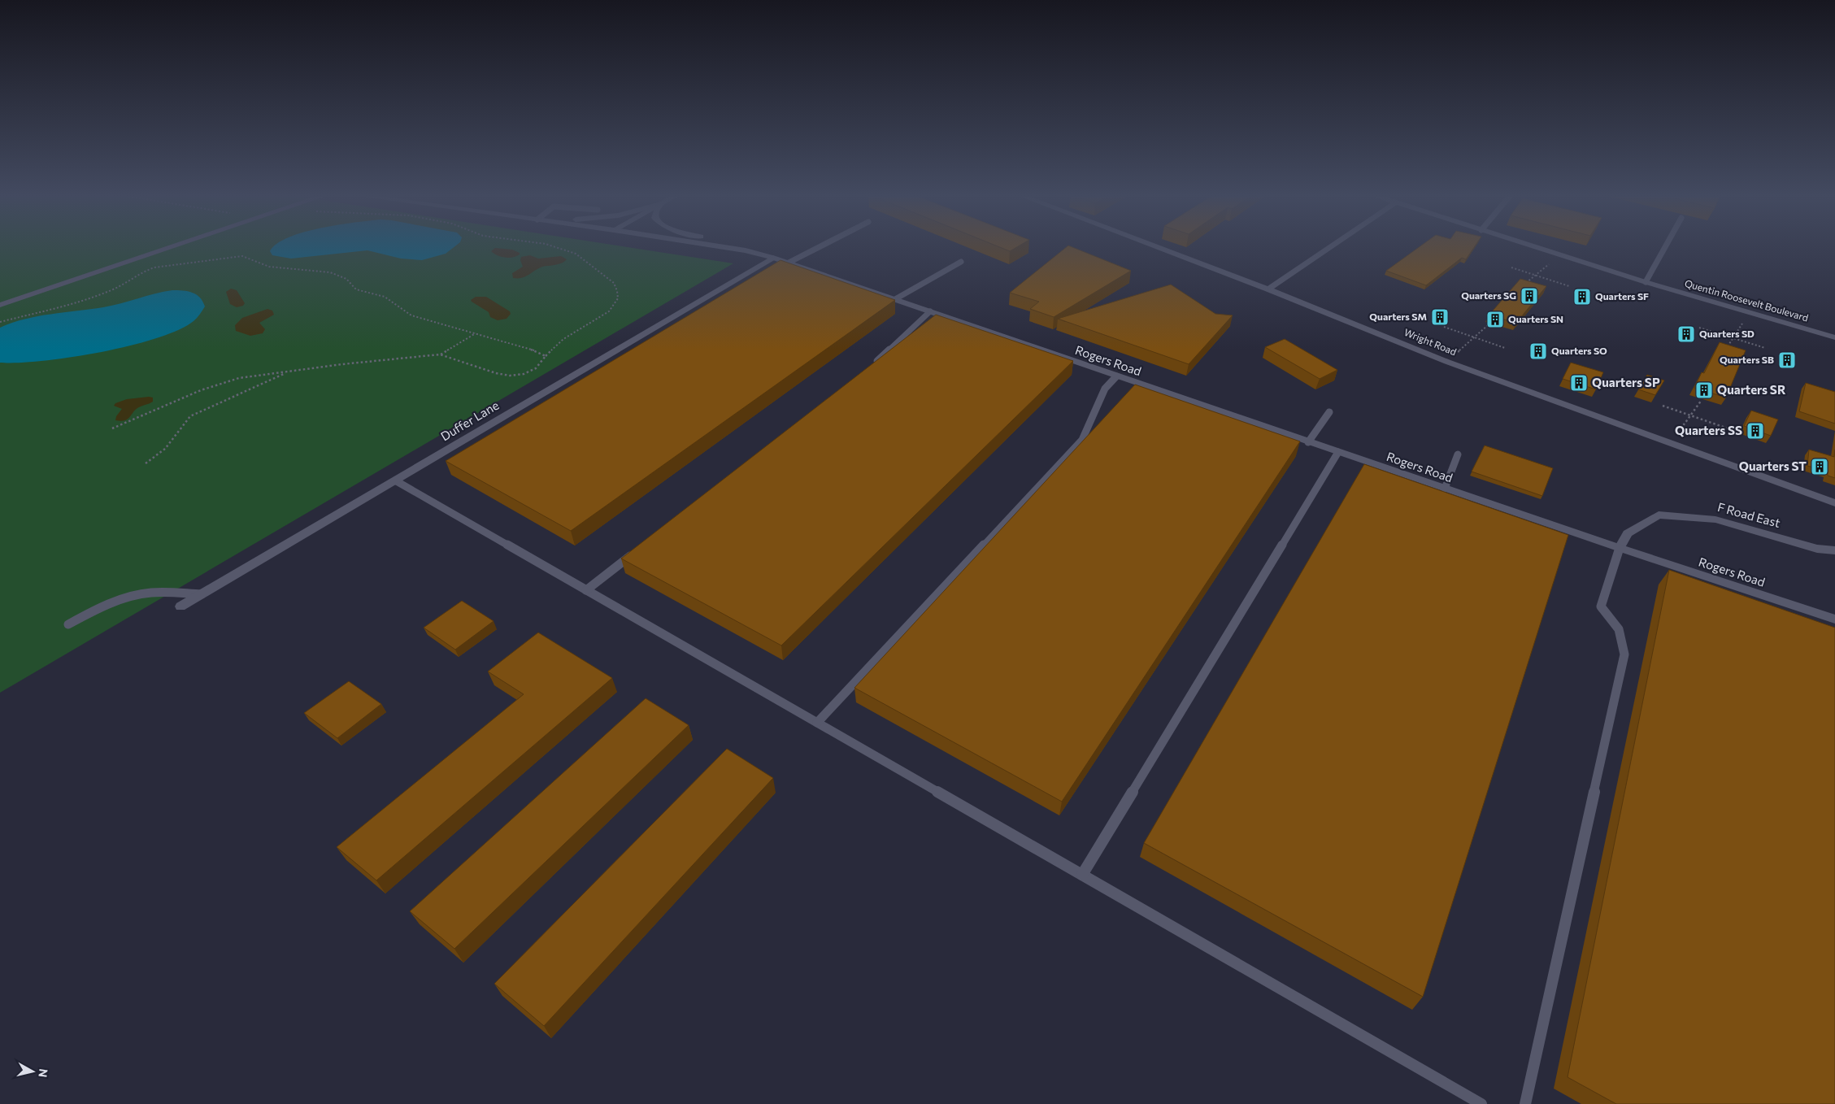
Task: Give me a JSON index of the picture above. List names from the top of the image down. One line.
{"streets":{"street":["Quentin Roosevelt Boulevard","Wright Road","Rogers Road","Duffer Lane","F Road East"]},"crossings":[["Rogers Road","Duffer Lane"],["Rogers Road","F Road East"]],"places":{"building":["Quarters SG","Quarters SF","Quarters SM","Quarters SN","Quarters SD","Quarters SO","Quarters SB","Quarters SP","Quarters SR","Quarters SS","Quarters ST"]},"north":"right"}
